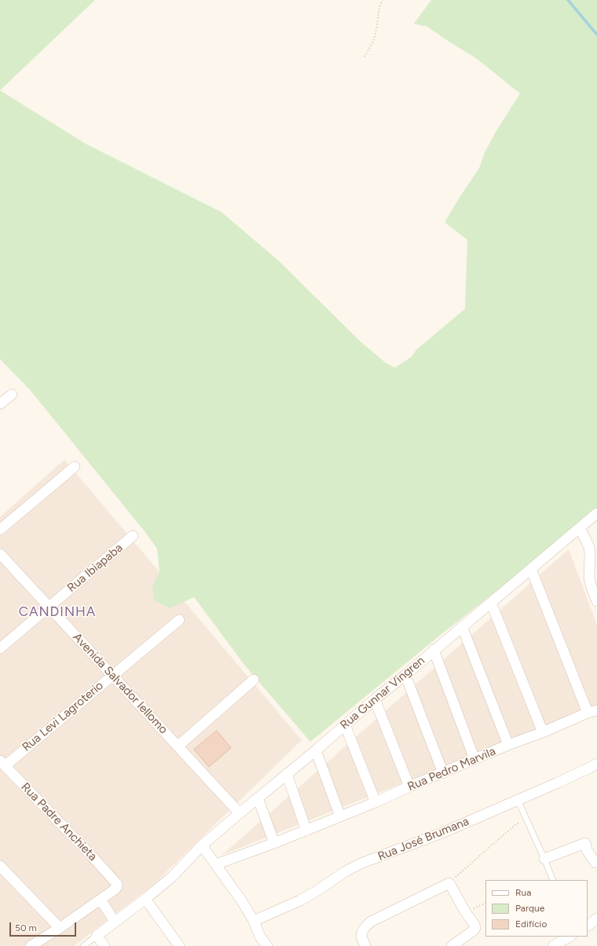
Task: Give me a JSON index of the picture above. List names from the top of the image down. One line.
{"streets":{"street":["Rua Ibiapaba","Avenida Salvador Iellomo","Rua Gunnar Vingren","Rua Levi Lagroterio","Rua Pedro Marvila","Rua Padre Anchieta","Rua José Brumana"]},"crossings":[["Rua Ibiapaba","Avenida Salvador Iellomo"],["Avenida Salvador Iellomo","Rua Gunnar Vingren"],["Avenida Salvador Iellomo","Rua Levi Lagroterio"],["Rua Levi Lagroterio","Rua Padre Anchieta"]],"districts":["CANDINHA"],"legend":["Rua","Parque","Edifício"],"scale_bar":"50 m"}
